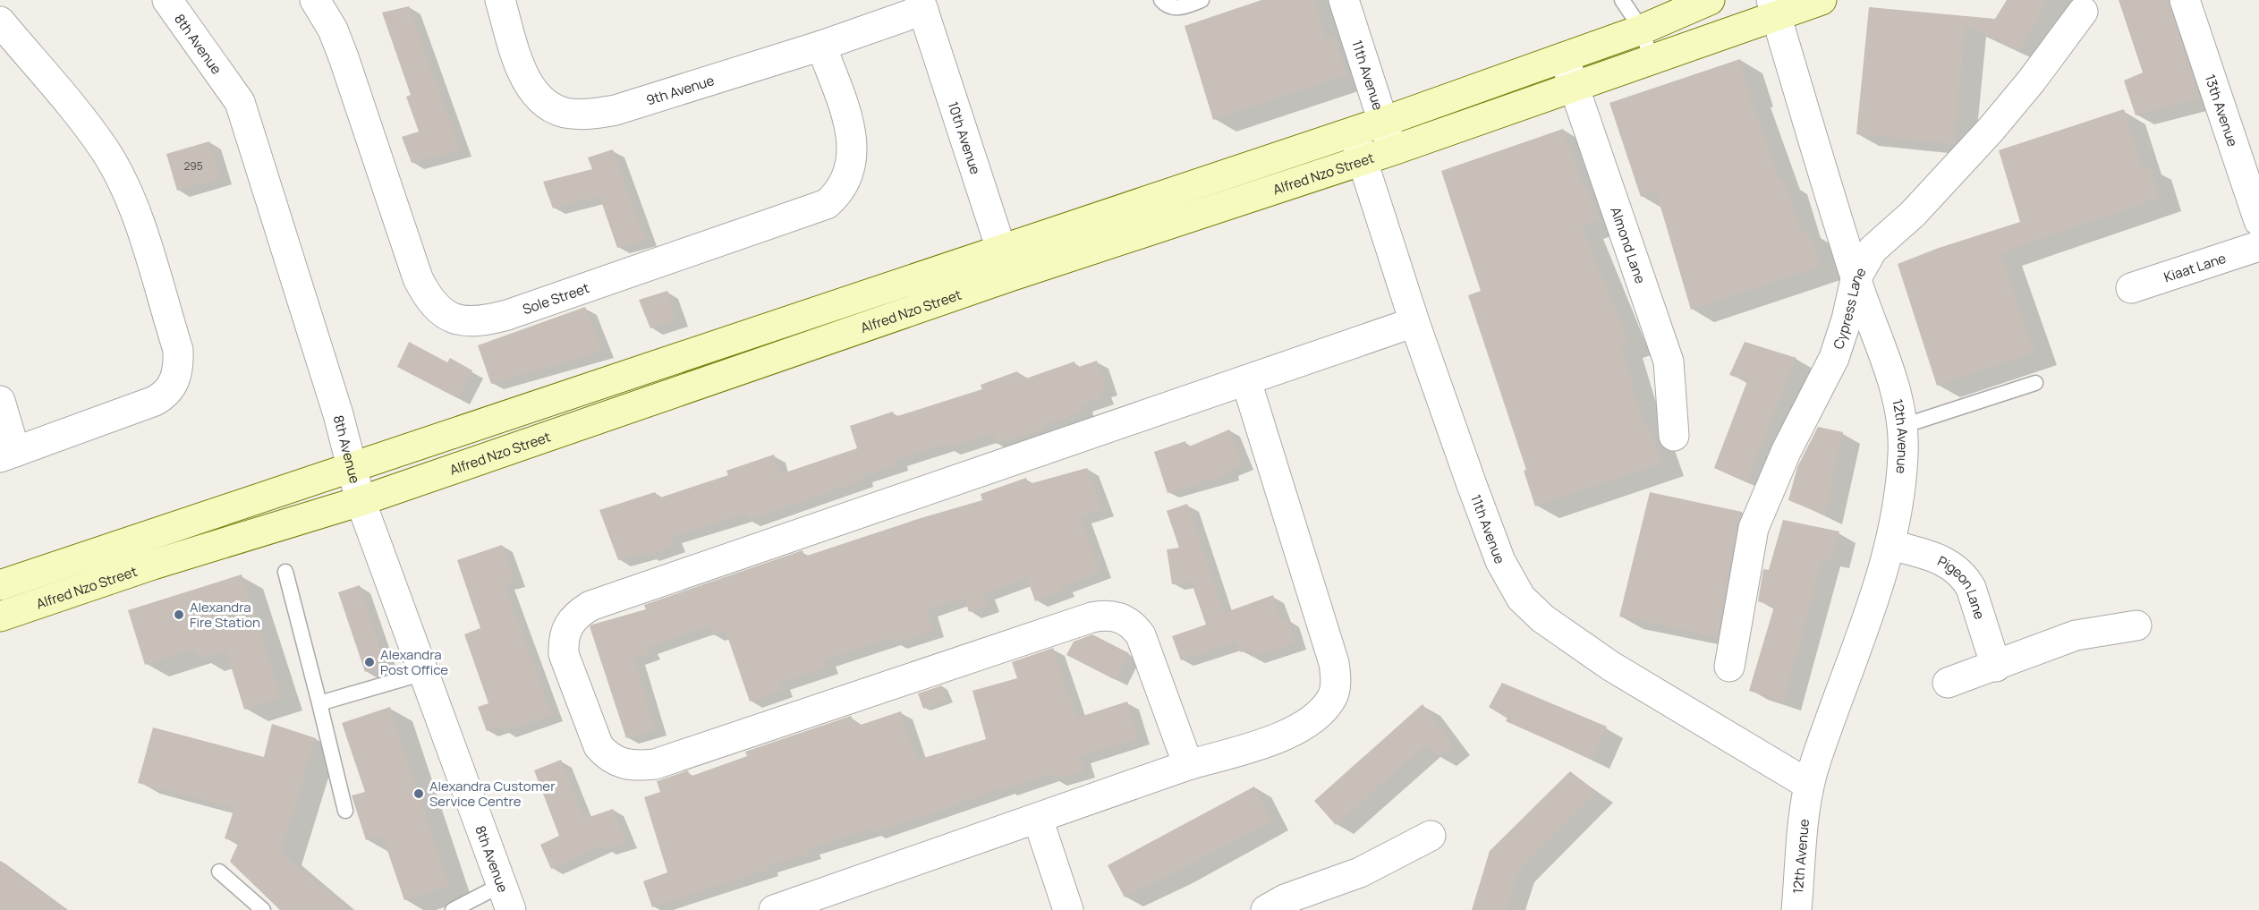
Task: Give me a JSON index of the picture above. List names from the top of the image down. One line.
{"streets":{"street":["8th Avenue","11th Avenue","9th Avenue","13th Avenue","10th Avenue","Alfred Nzo Street","Almond Lane","Kiaat Lane","Sole Street","Cypress Lane","12th Avenue","Pigeon Lane"]},"crossings":[["8th Avenue","Alfred Nzo Street"],["11th Avenue","Alfred Nzo Street"],["11th Avenue","12th Avenue"],["9th Avenue","10th Avenue"],["9th Avenue","Sole Street"],["10th Avenue","Alfred Nzo Street"],["Alfred Nzo Street","Almond Lane"],["Alfred Nzo Street","12th Avenue"],["Cypress Lane","12th Avenue"],["12th Avenue","Pigeon Lane"]],"places":["Alexandra Fire Station","Alexandra Post Office","Alexandra Customer Service Centre"],"house_numbers":["295"]}
